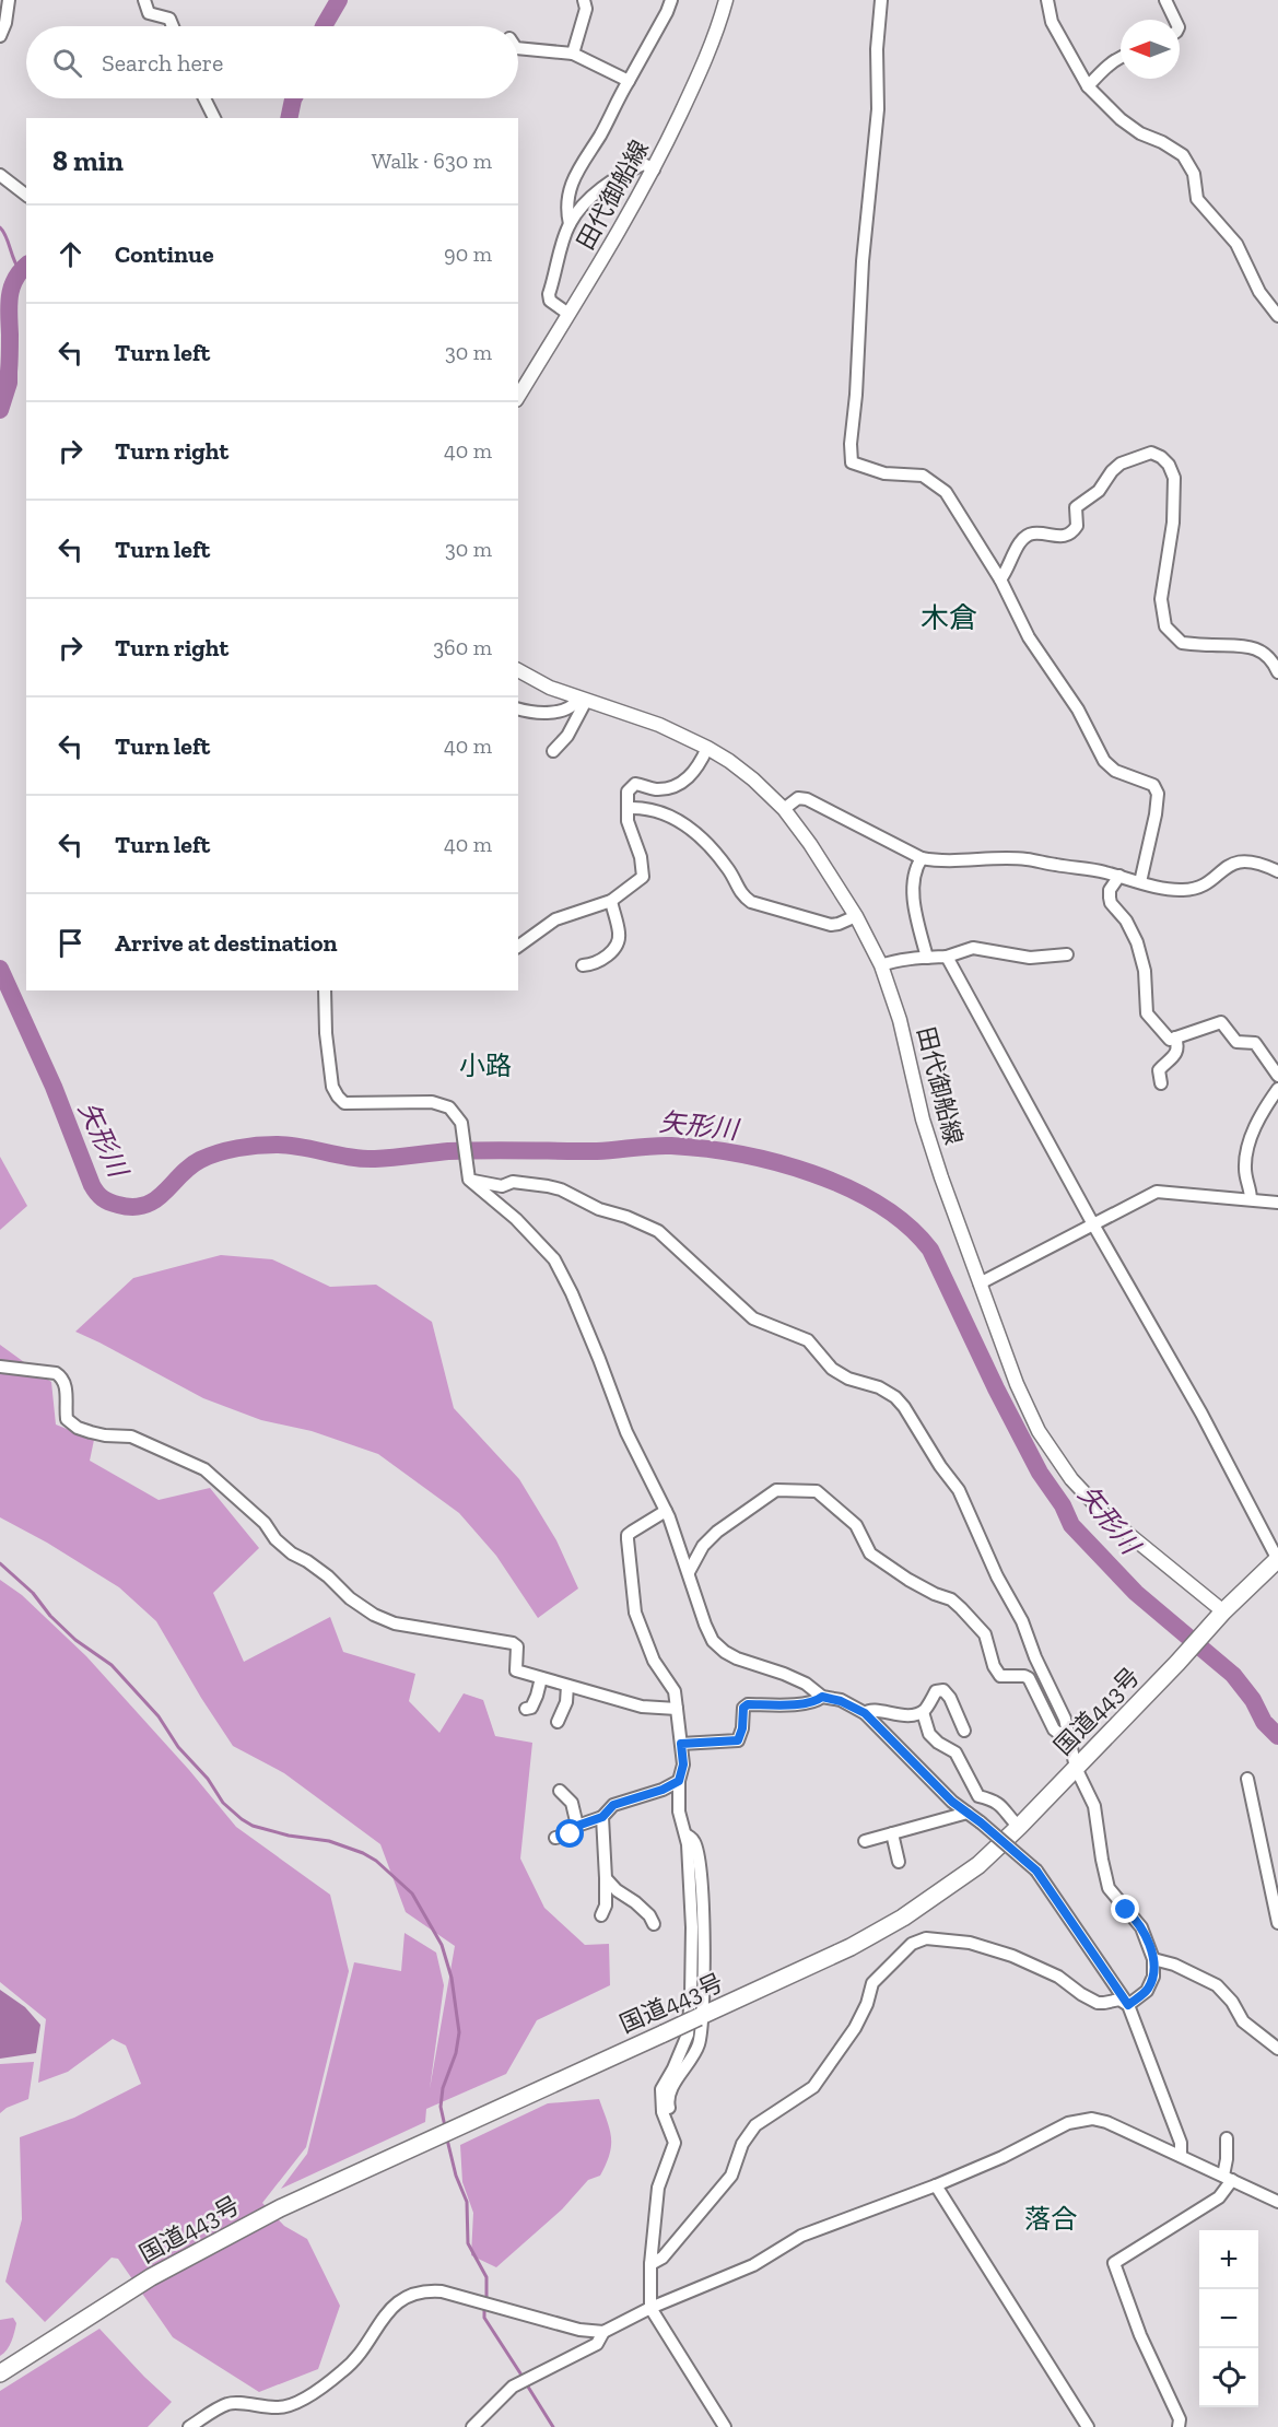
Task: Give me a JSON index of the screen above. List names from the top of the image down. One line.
{"streets":{"highway":["国道443号"],"main road":["田代御船線"]},"crossings":[["田代御船線","国道443号"]],"districts":["木倉","小路","落合"],"water":["矢形川"],"north":"left","page":{"search":"Search here","heading":["8 min","Walk · 630 m"],"list":[["Continue","90 m"],["Turn left","30 m"],["Turn right","40 m"],["Turn left","30 m"],["Turn right","360 m"],["Turn left","40 m"],["Turn left","40 m"],"Arrive at destination"],"map_buttons":["+","−"]}}
